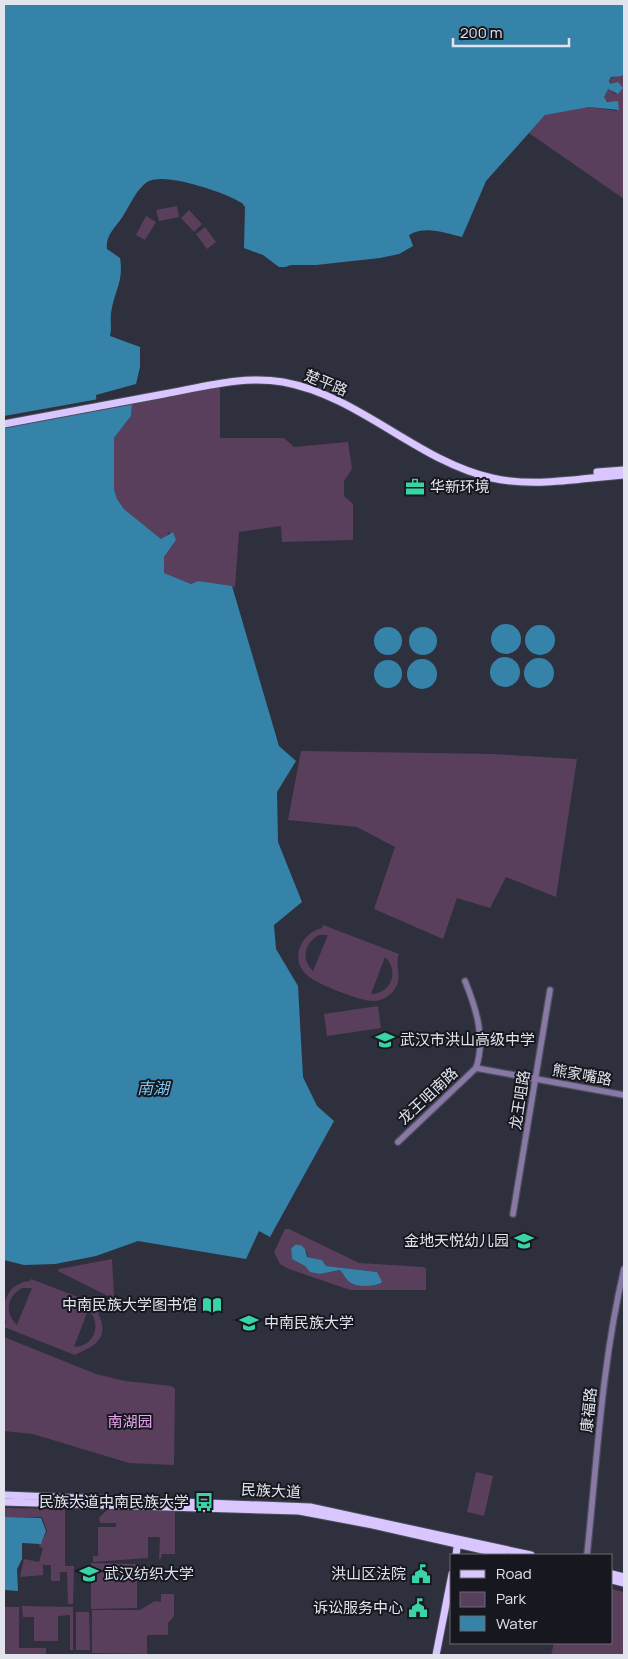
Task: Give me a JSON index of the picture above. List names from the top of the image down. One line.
{"streets":{"main road":["楚平路","民族大道"],"street":["熊家嘴路","龙王咀南路","龙王咀路","康福路"]},"crossings":[["熊家嘴路","龙王咀南路"],["熊家嘴路","龙王咀路"]],"water":["南湖"],"parks":["南湖园"],"places":{"office":["华新环境"],"school or university":["武汉市洪山高级中学","金地天悦幼儿园","中南民族大学","武汉纺织大学"],"library":["中南民族大学图书馆"],"bus stop":["民族大道中南民族大学"],"public building":["洪山区法院","诉讼服务中心"]},"legend":["Road","Park","Water"],"scale_bar":"200 m"}
